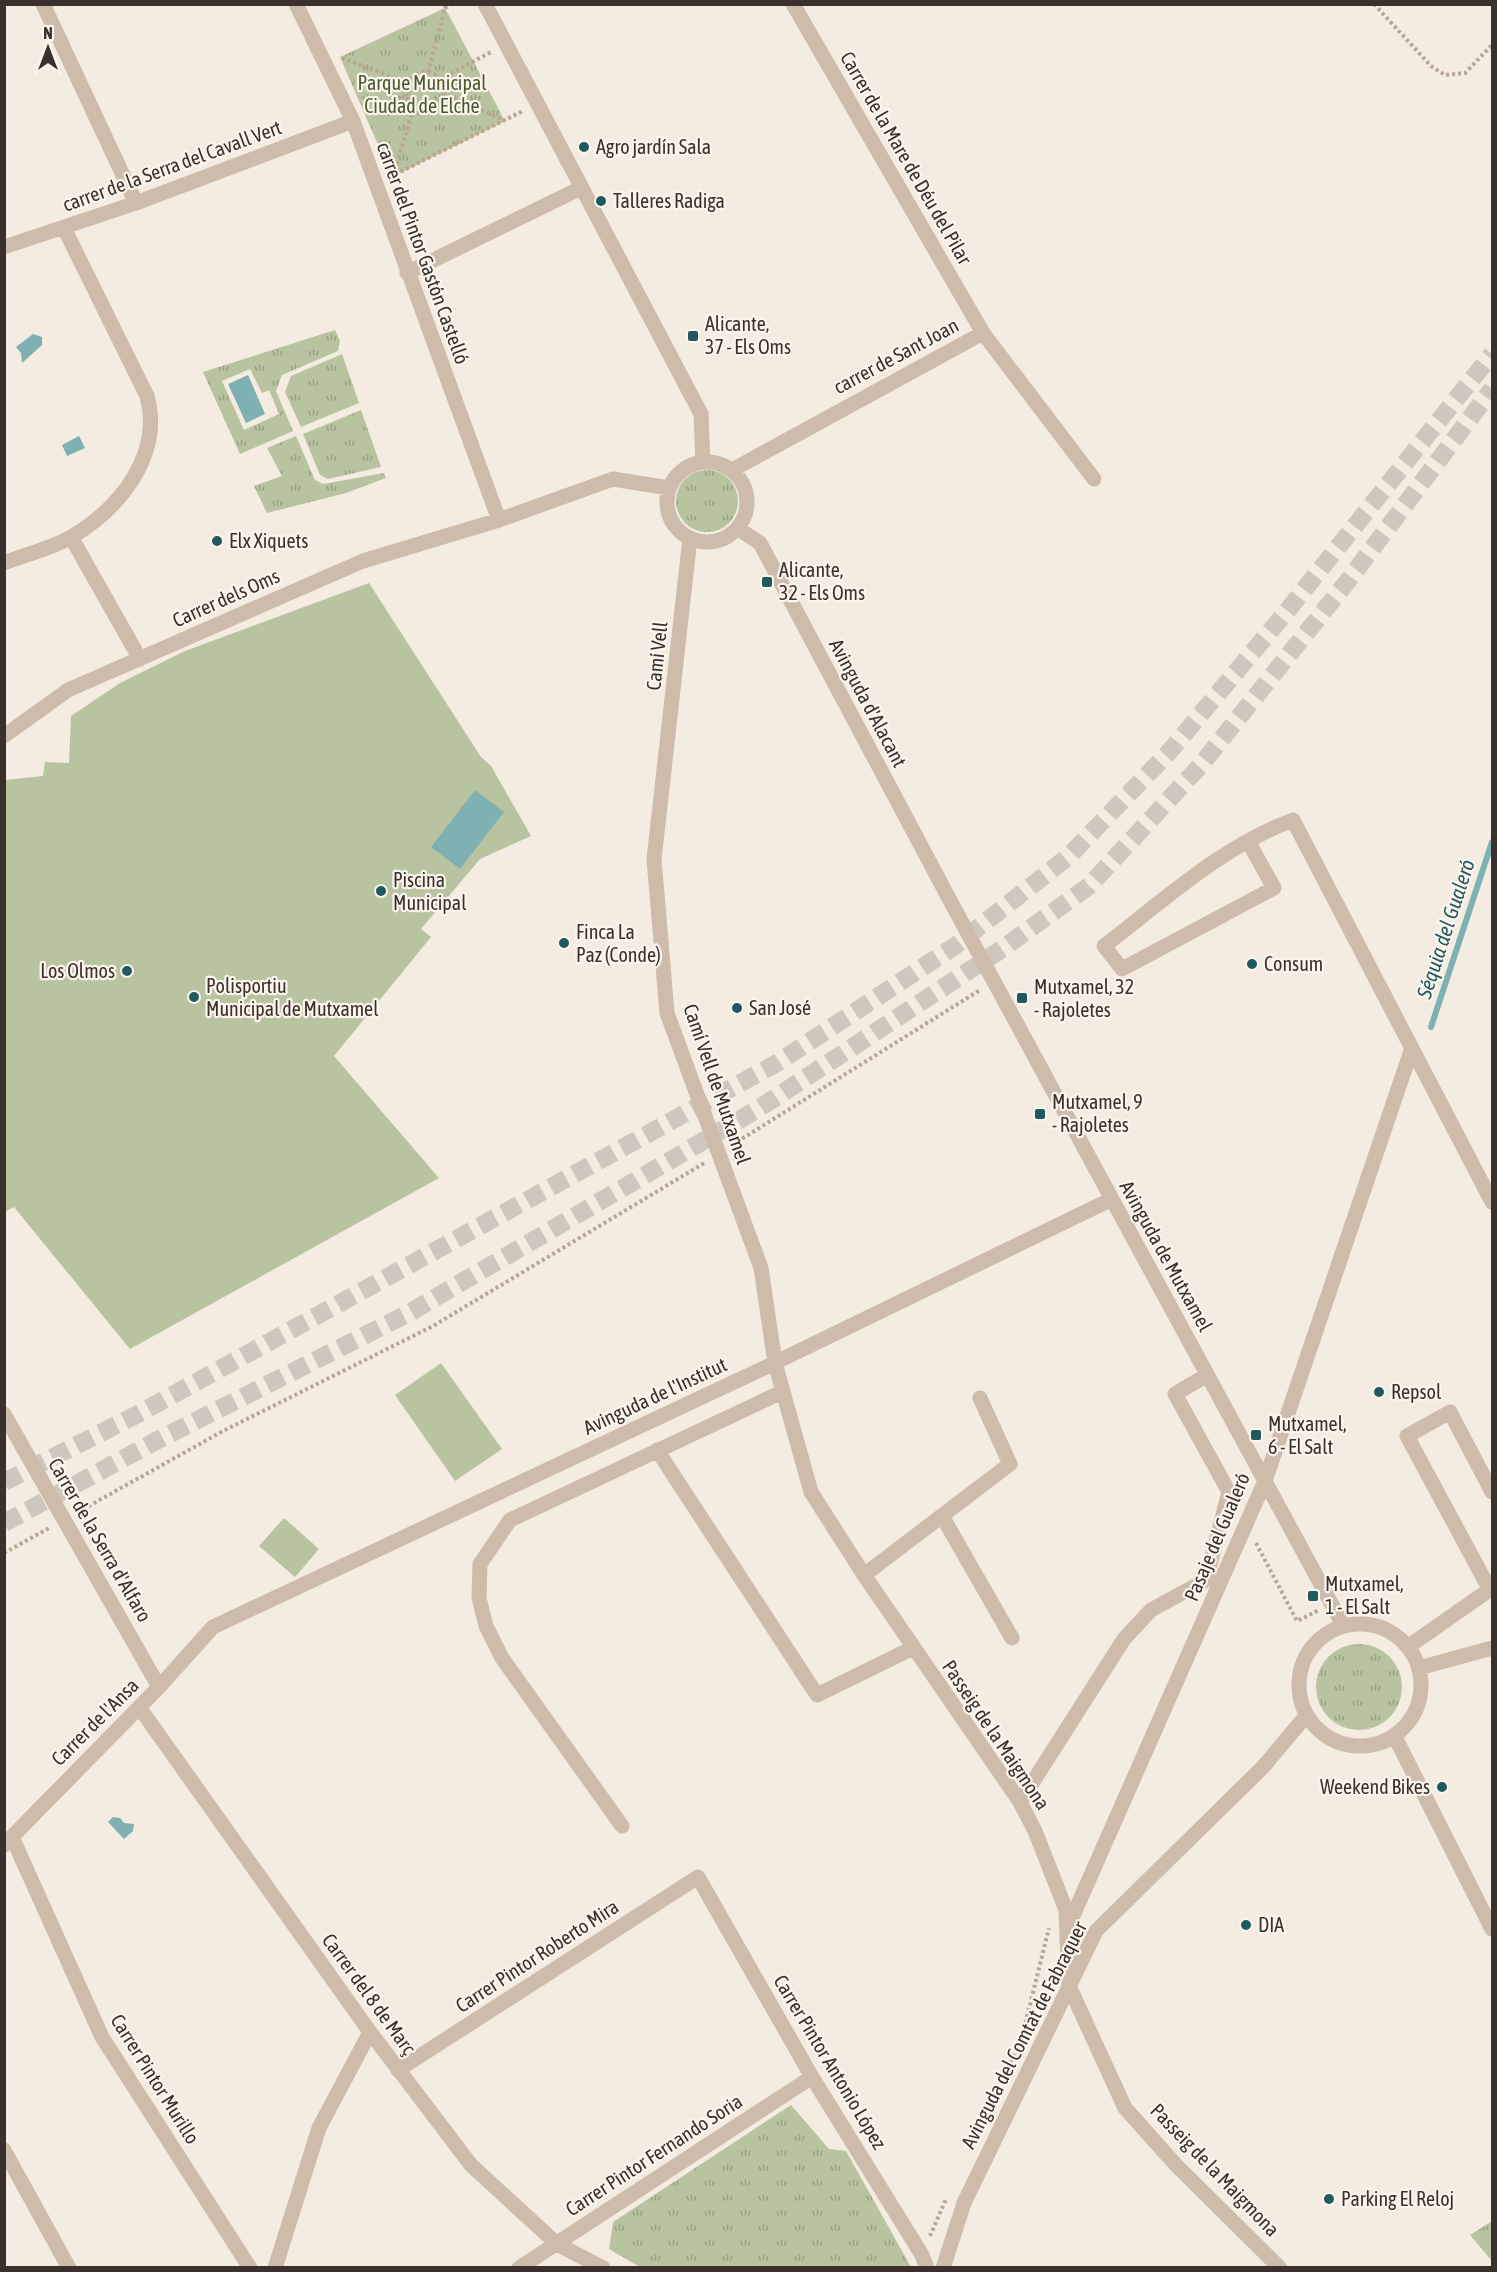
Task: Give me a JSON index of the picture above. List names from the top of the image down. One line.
{"streets":{"street":["Carrer de la Mare de Déu del Pilar","carrer de la Serra del Cavall Vert","carrer del Pintor Gastón Castelló","carrer de Sant Joan","Carrer dels Oms","Camí Vell","Avinguda d'Alacant","Camí Vell de Mutxamel","Avinguda de Mutxamel","Avinguda de l'Institut","Pasaje del Gualeró","Carrer de la Serra d'Alfaro","Carrer de l'Ansa","Passeig de la Maigmona","Carrer Pintor Roberto Mira","Carrer del 8 de Març","Avinguda del Comtat de Fabraquer","Carrer Pintor Antonio López","Carrer Pintor Murillo","Carrer Pintor Fernando Soria"]},"crossings":[["Carrer de la Mare de Déu del Pilar","carrer de Sant Joan"],["carrer de la Serra del Cavall Vert","carrer del Pintor Gastón Castelló"],["carrer del Pintor Gastón Castelló","Carrer dels Oms"],["carrer de Sant Joan","Carrer dels Oms"],["carrer de Sant Joan","Camí Vell"],["carrer de Sant Joan","Avinguda d'Alacant"],["Carrer dels Oms","Camí Vell"],["Carrer dels Oms","Avinguda d'Alacant"],["Camí Vell","Avinguda d'Alacant"],["Camí Vell","Camí Vell de Mutxamel"],["Avinguda d'Alacant","Avinguda de Mutxamel"],["Camí Vell de Mutxamel","Avinguda de l'Institut"],["Camí Vell de Mutxamel","Passeig de la Maigmona"],["Avinguda de Mutxamel","Avinguda de l'Institut"],["Avinguda de Mutxamel","Pasaje del Gualeró"],["Avinguda de Mutxamel","Avinguda del Comtat de Fabraquer"],["Avinguda de l'Institut","Carrer de l'Ansa"],["Avinguda de l'Institut","Passeig de la Maigmona"],["Pasaje del Gualeró","Passeig de la Maigmona"],["Carrer de la Serra d'Alfaro","Carrer de l'Ansa"],["Carrer de l'Ansa","Carrer del 8 de Març"],["Carrer de l'Ansa","Carrer Pintor Murillo"],["Passeig de la Maigmona","Avinguda del Comtat de Fabraquer"],["Carrer Pintor Roberto Mira","Carrer del 8 de Març"],["Carrer Pintor Roberto Mira","Carrer Pintor Antonio López"],["Carrer del 8 de Març","Carrer Pintor Fernando Soria"],["Carrer Pintor Antonio López","Carrer Pintor Fernando Soria"]],"water":["Séquia del Gualeró"],"parks":["Parque Municipal Ciudad de Elche"],"places":{"other":["Agro jardín Sala","Talleres Radiga","Elx Xiquets","Piscina Municipal","Finca La Paz (Conde)","Consum","Los Olmos","Polisportiu Municipal de Mutxamel","San José","Repsol","Weekend Bikes","DIA","Parking El Reloj"],"transit":["Alicante, 37 - Els Oms","Alicante, 32 - Els Oms","Mutxamel, 32 - Rajoletes","Mutxamel, 9 - Rajoletes","Mutxamel, 6 - El Salt","Mutxamel, 1 - El Salt"]},"north":"top"}
